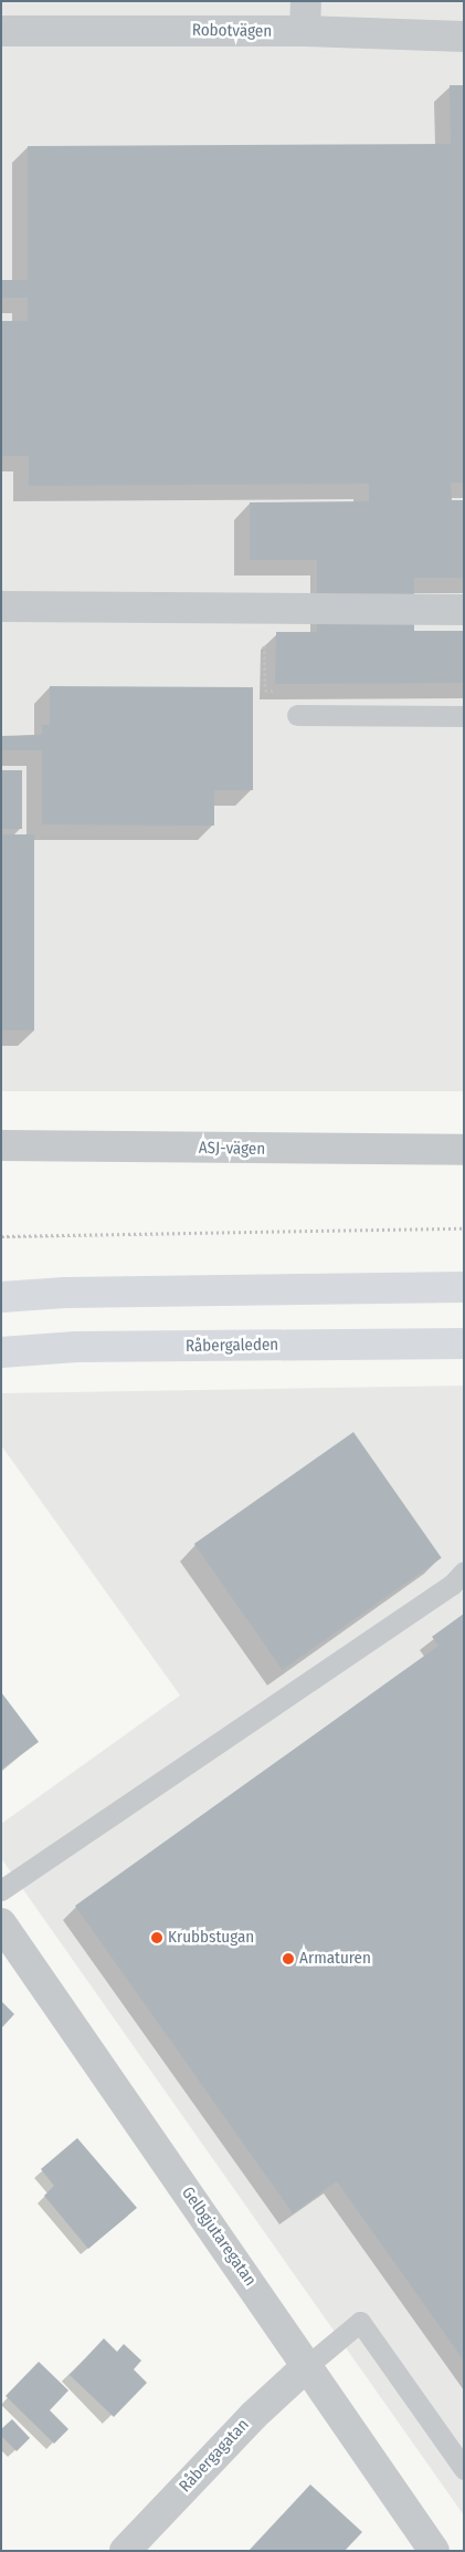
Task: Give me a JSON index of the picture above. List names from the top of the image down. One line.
{"streets":{"main road":["Råbergaleden"],"street":["Robotvägen","ASJ-vägen","Gelbgjutaregatan","Råbergagatan"]},"crossings":[["Gelbgjutaregatan","Råbergagatan"]],"places":["Krubbstugan","Armaturen"]}
